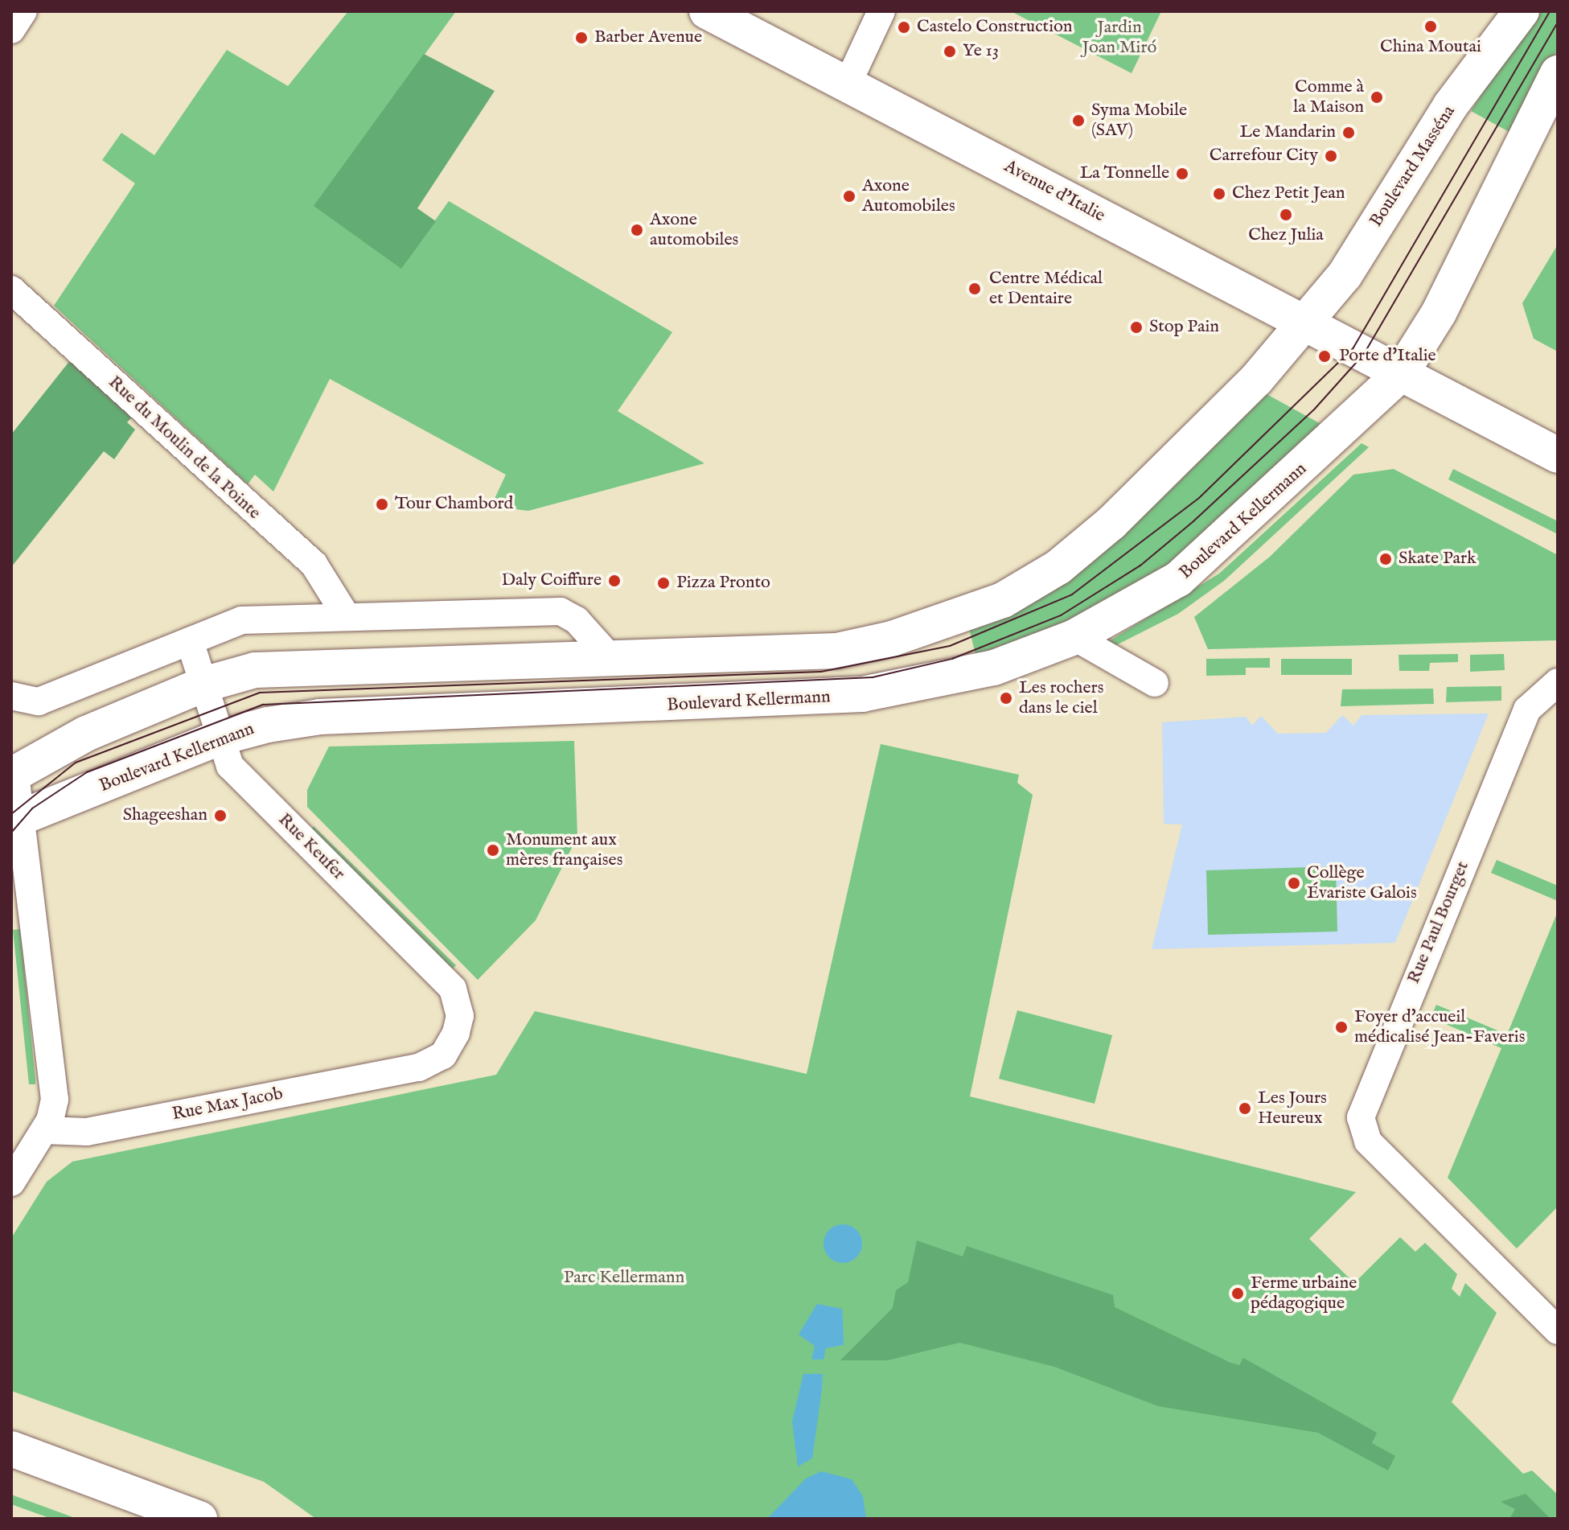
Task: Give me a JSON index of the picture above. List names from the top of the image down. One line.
{"streets":{"main road":["Boulevard Masséna","Avenue d'Italie","Boulevard Kellermann"],"street":["Rue du Moulin de la Pointe","Rue Keufer","Rue Paul Bourget","Rue Max Jacob"]},"crossings":[["Boulevard Masséna","Avenue d'Italie"],["Avenue d'Italie","Boulevard Kellermann"],["Boulevard Kellermann","Rue Keufer"],["Rue Keufer","Rue Max Jacob"]],"parks":["Jardin Joan Miró","Parc Kellermann"],"places":["China Moutai","Castelo Construction","Barber Avenue","Ye 13","Comme à la Maison","Syma Mobile (SAV)","Le Mandarin","Carrefour City","La Tonnelle","Chez Petit Jean","Axone Automobiles","Chez Julia","Axone automobiles","Centre Médical et Dentaire","Stop Pain","Porte d'Italie","Tour Chambord","Skate Park","Daly Coiffure","Pizza Pronto","Les rochers dans le ciel","Shageeshan","Monument aux mères françaises","Collège Évariste Galois","Foyer d'accueil médicalisé Jean-Faveris","Les Jours Heureux","Ferme urbaine pédagogique"]}
